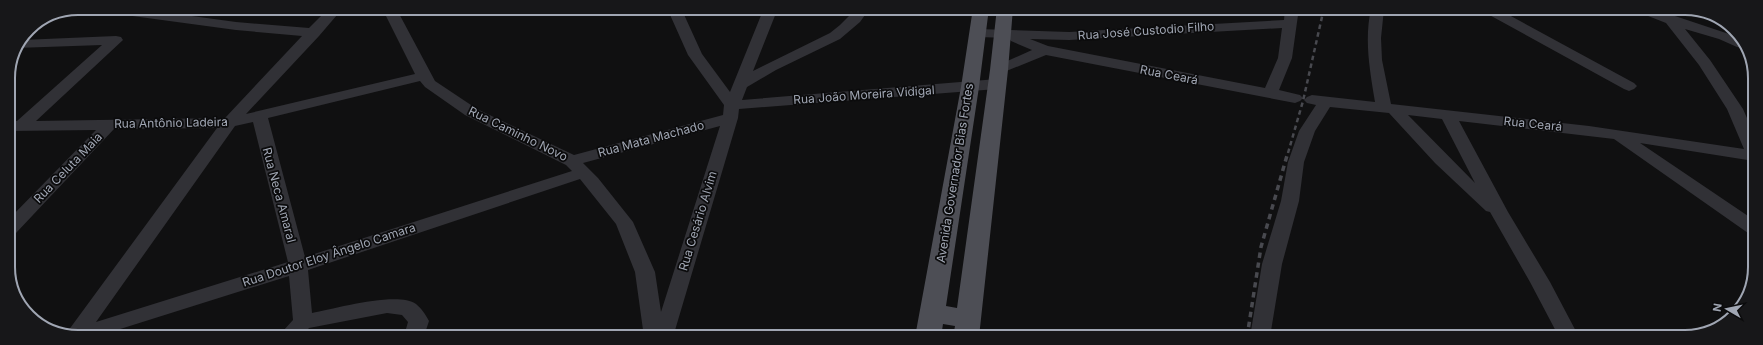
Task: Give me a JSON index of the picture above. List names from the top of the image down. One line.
{"streets":{"main road":["Avenida Governador Bias Fortes"],"street":["Rua José Custodio Filho","Rua Ceará","Rua João Moreira Vidigal","Rua Antônio Ladeira","Rua Caminho Novo","Rua Mata Machado","Rua Celuta Maia","Rua Neca Amaral","Rua Cesário Alvim","Rua Doutor Eloy Ângelo Camara"]},"crossings":[["Rua José Custodio Filho","Rua Ceará"],["Rua Ceará","Avenida Governador Bias Fortes"],["Rua João Moreira Vidigal","Rua Mata Machado"],["Rua João Moreira Vidigal","Avenida Governador Bias Fortes"],["Rua João Moreira Vidigal","Rua Cesário Alvim"],["Rua Antônio Ladeira","Rua Caminho Novo"],["Rua Antônio Ladeira","Rua Celuta Maia"],["Rua Antônio Ladeira","Rua Neca Amaral"],["Rua Caminho Novo","Rua Mata Machado"],["Rua Caminho Novo","Rua Doutor Eloy Ângelo Camara"],["Rua Mata Machado","Rua Cesário Alvim"],["Rua Mata Machado","Rua Doutor Eloy Ângelo Camara"],["Rua Neca Amaral","Rua Doutor Eloy Ângelo Camara"]],"north":"left"}
